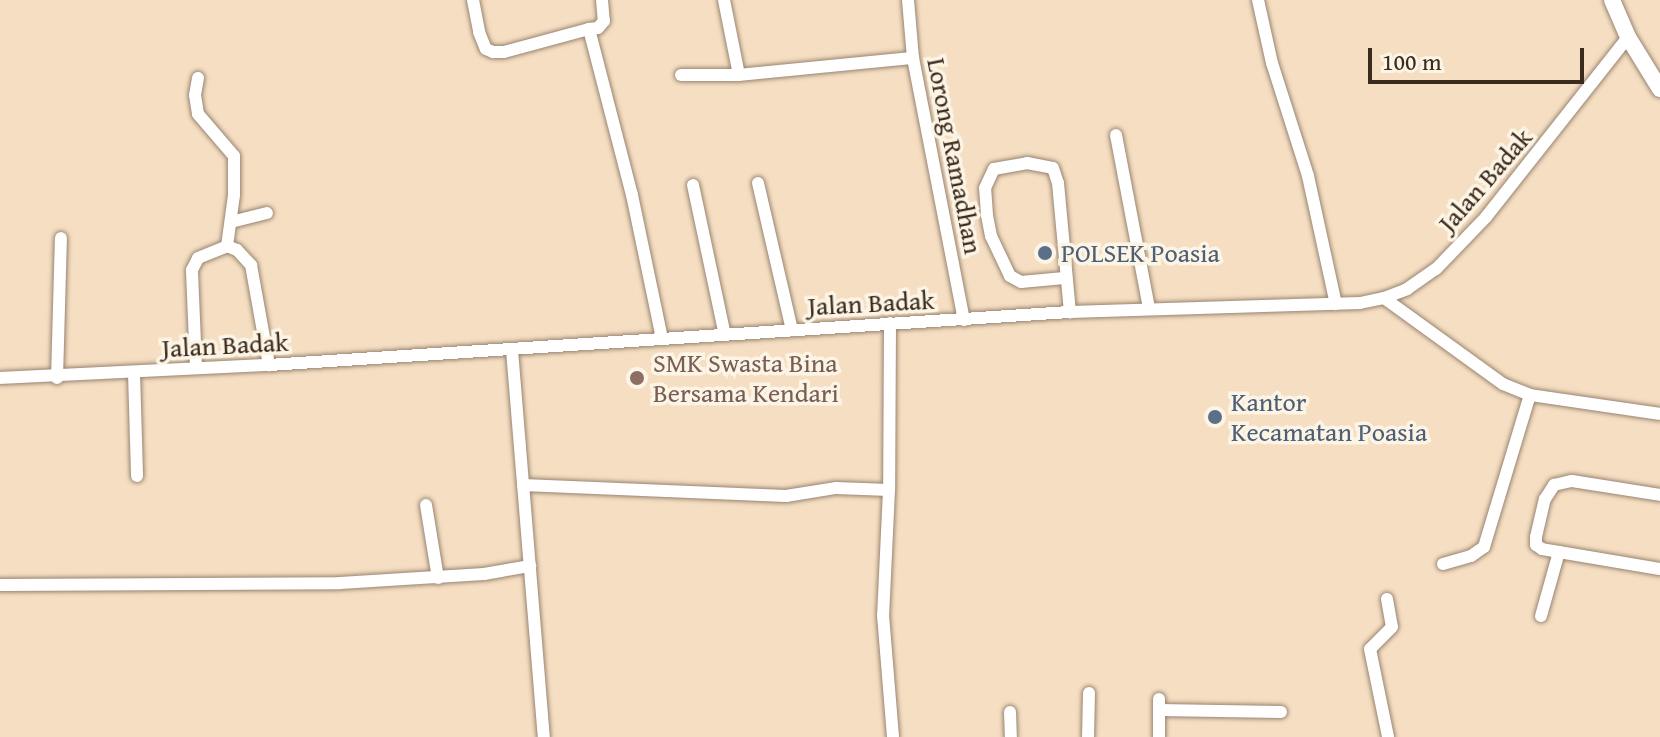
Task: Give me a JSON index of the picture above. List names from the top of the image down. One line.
{"streets":{"street":["Lorong Ramadhan","Jalan Badak"]},"crossings":[["Lorong Ramadhan","Jalan Badak"]],"places":["POLSEK Poasia","SMK Swasta Bina Bersama Kendari","Kantor Kecamatan Poasia"],"scale_bar":"100 m"}
